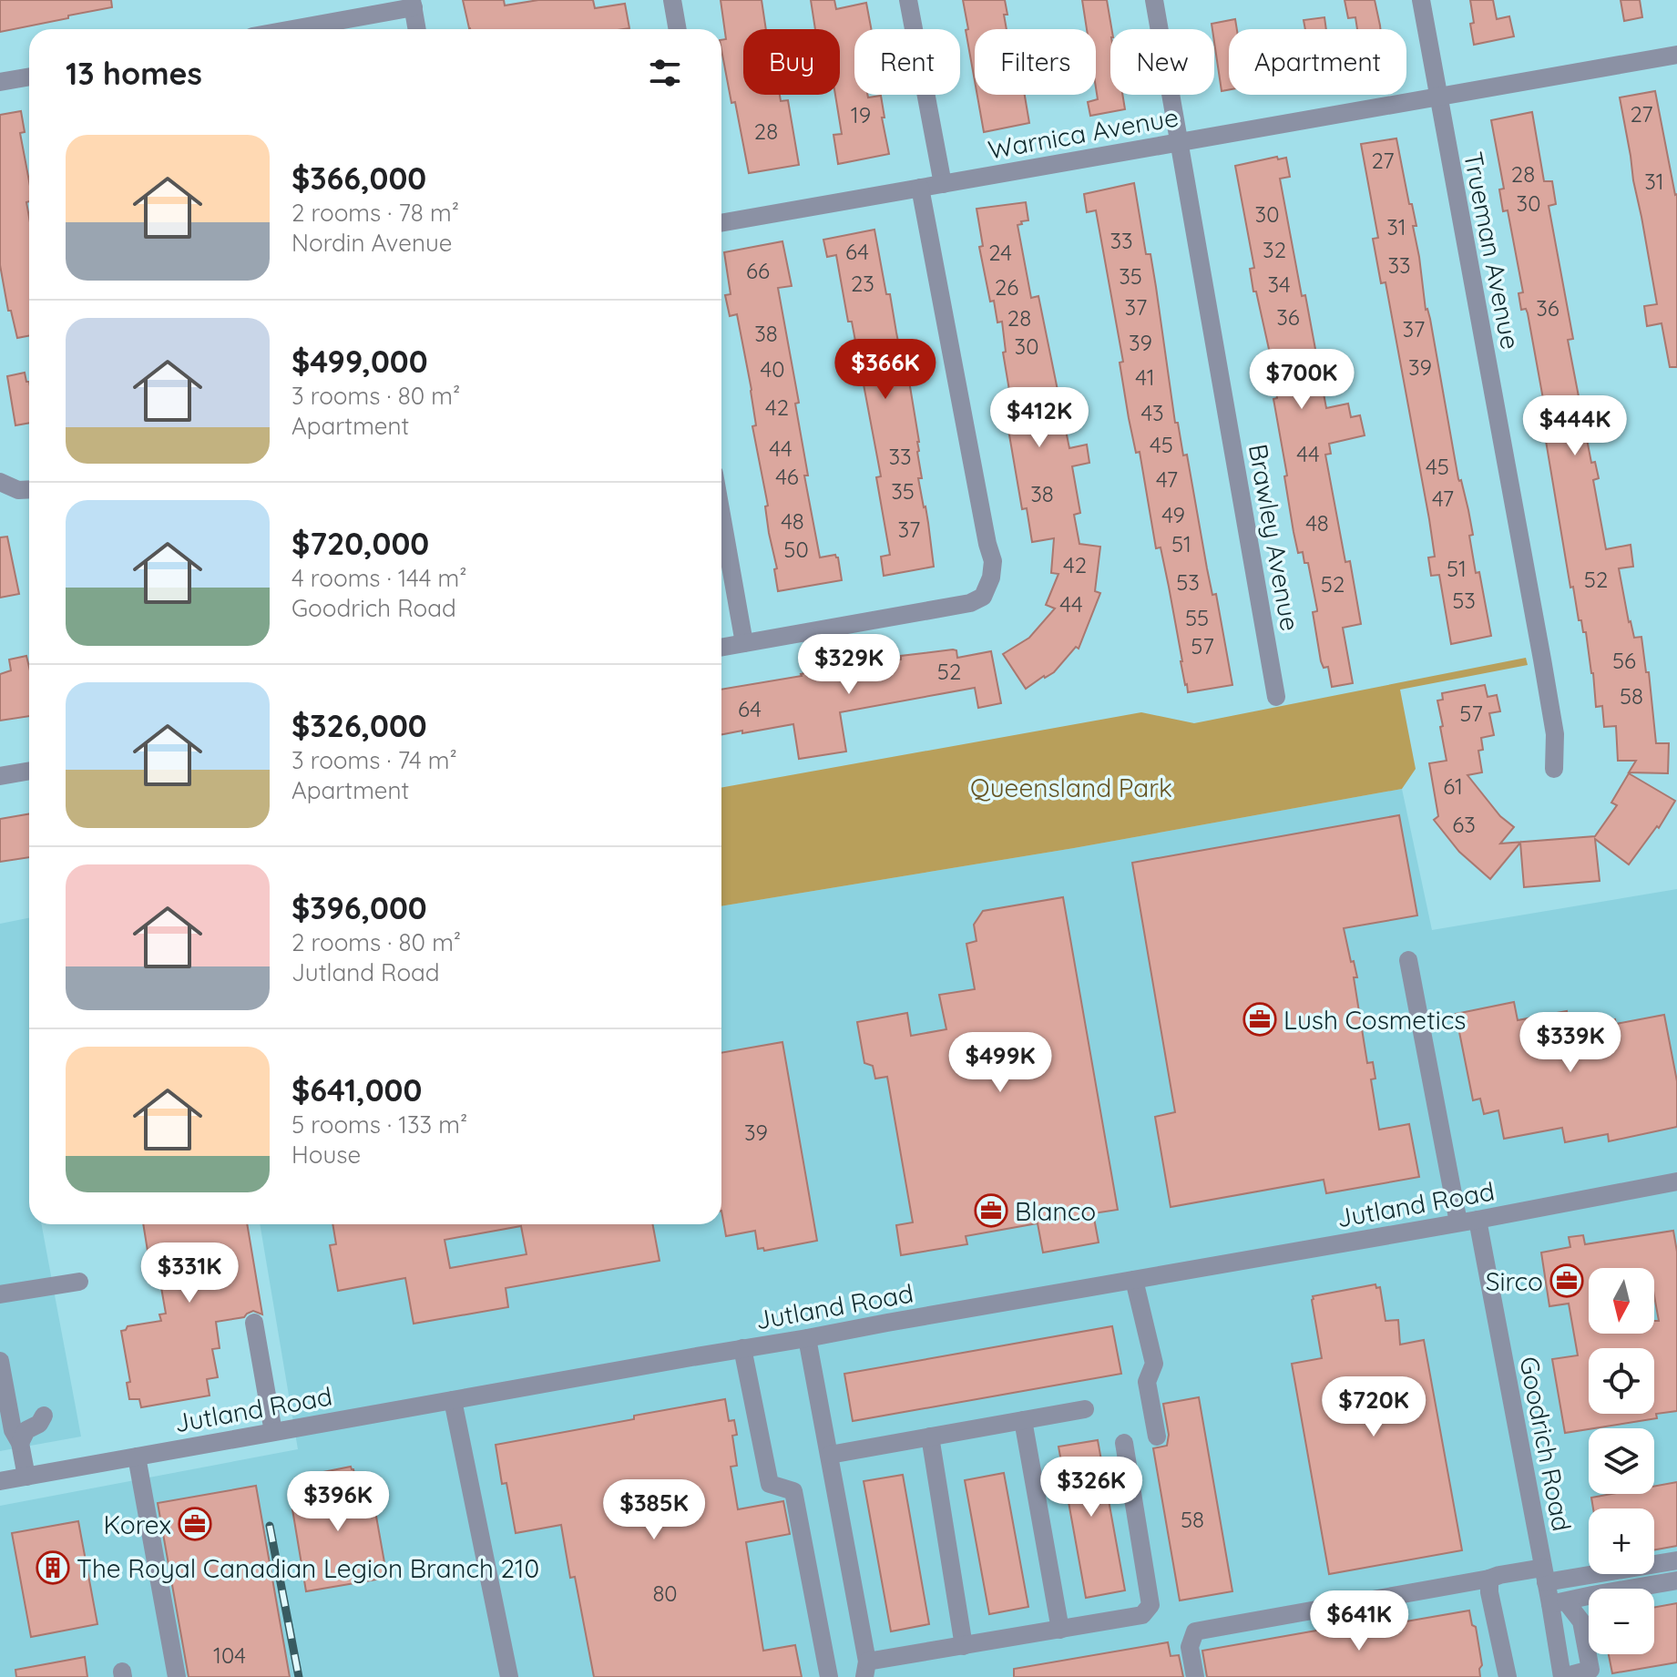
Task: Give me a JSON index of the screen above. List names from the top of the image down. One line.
{"streets":{"street":["Warnica Avenue","Trueman Avenue","Brawley Avenue","Jutland Road","Goodrich Road"]},"crossings":[["Warnica Avenue","Trueman Avenue"],["Warnica Avenue","Brawley Avenue"],["Jutland Road","Goodrich Road"]],"parks":["Queensland Park"],"places":{"office":["Lush Cosmetics","Blanco","Sirco","Korex"],"building":["The Royal Canadian Legion Branch 210"]},"house_numbers":["27","19","28","27","28","31","30","30","31","33","32","64","24","33","66","35","23","34","26","37","36","36","28","37","38","39","30","39","40","41","42","43","45","44","44","33","45","46","47","35","38","47","49","48","48","37","51","50","42","51","52","53","52","53","44","55","57","56","52","58","64","57","61","63","39","58","80","104"],"north":"bottom","page":{"chip":["Buy","Rent","Filters","New","Apartment"],"heading":"13 homes","list":[{"name":"$366,000","note":"2 rooms · 78 m² · Nordin Avenue"},{"name":"$499,000","note":"3 rooms · 80 m² · Apartment"},{"name":"$720,000","note":"4 rooms · 144 m² · Goodrich Road"},{"name":"$326,000","note":"3 rooms · 74 m² · Apartment"},{"name":"$396,000","note":"2 rooms · 80 m² · Jutland Road"},{"name":"$641,000","note":"5 rooms · 133 m² · House"}],"price":["$366K","$700K","$412K","$444K","$329K","$339K","$499K","$331K","$720K","$326K","$396K","$385K","$641K"],"map_buttons":["+","−"]}}
